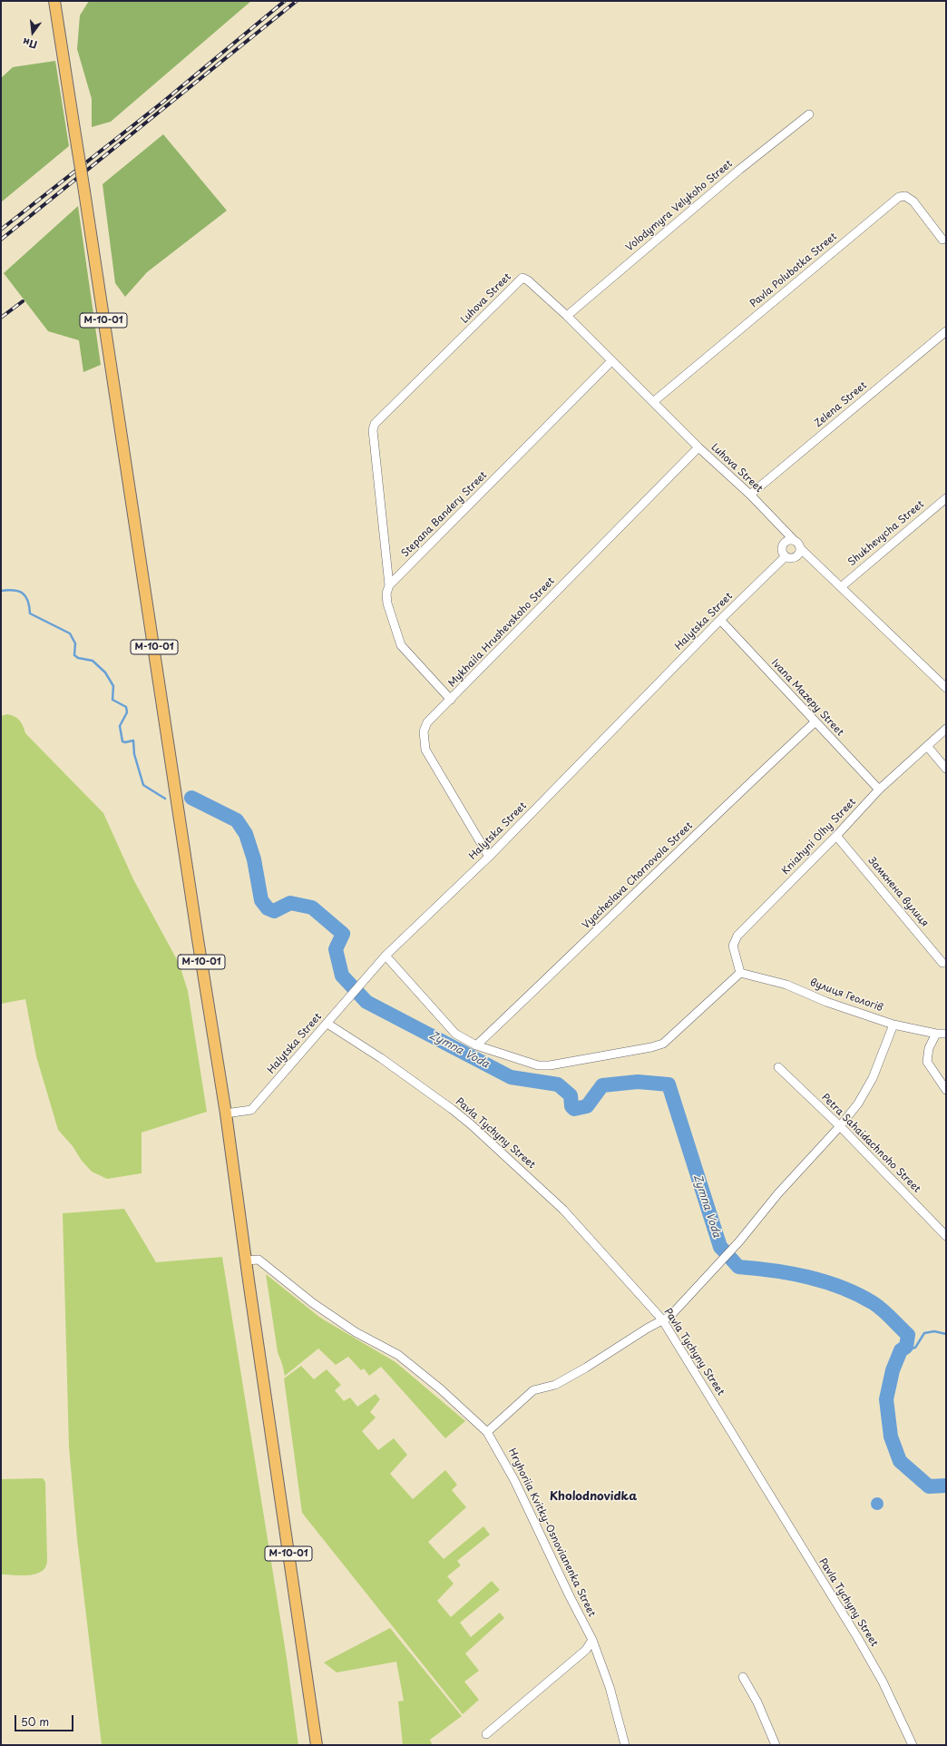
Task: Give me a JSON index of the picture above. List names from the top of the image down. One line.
{"streets":{"highway":["М-10-01"],"street":["Volodymyra Velykoho Street","Pavla Polubotka Street","Luhova Street","Zelena Street","Stepana Bandery Street","Shukhevycha Street","Halytska Street","Mykhaila Hrushevskoho Street","Ivana Mazepy Street","Kniahyni Olhy Street","Vyacheslava Chornovola Street","Замкнена вулиця","вулиця Геологів","Pavla Tychyny Street","Petra Sahaidachnoho Street","Hryhoriia Kvitky-Osnovianenka Street"]},"crossings":[["Volodymyra Velykoho Street","Luhova Street"],["Pavla Polubotka Street","Luhova Street"],["Luhova Street","Zelena Street"],["Luhova Street","Stepana Bandery Street"],["Luhova Street","Halytska Street"],["Luhova Street","Mykhaila Hrushevskoho Street"],["М-10-01","Halytska Street"],["М-10-01","Hryhoriia Kvitky-Osnovianenka Street"],["Halytska Street","Mykhaila Hrushevskoho Street"],["Halytska Street","Ivana Mazepy Street"],["Halytska Street","Pavla Tychyny Street"],["Ivana Mazepy Street","Kniahyni Olhy Street"],["Ivana Mazepy Street","Vyacheslava Chornovola Street"],["Kniahyni Olhy Street","Замкнена вулиця"],["Kniahyni Olhy Street","вулиця Геологів"]],"districts":["Kholodnovidka"],"water":["Zymna Voda"],"scale_bar":"50 m","north":"bottom"}
